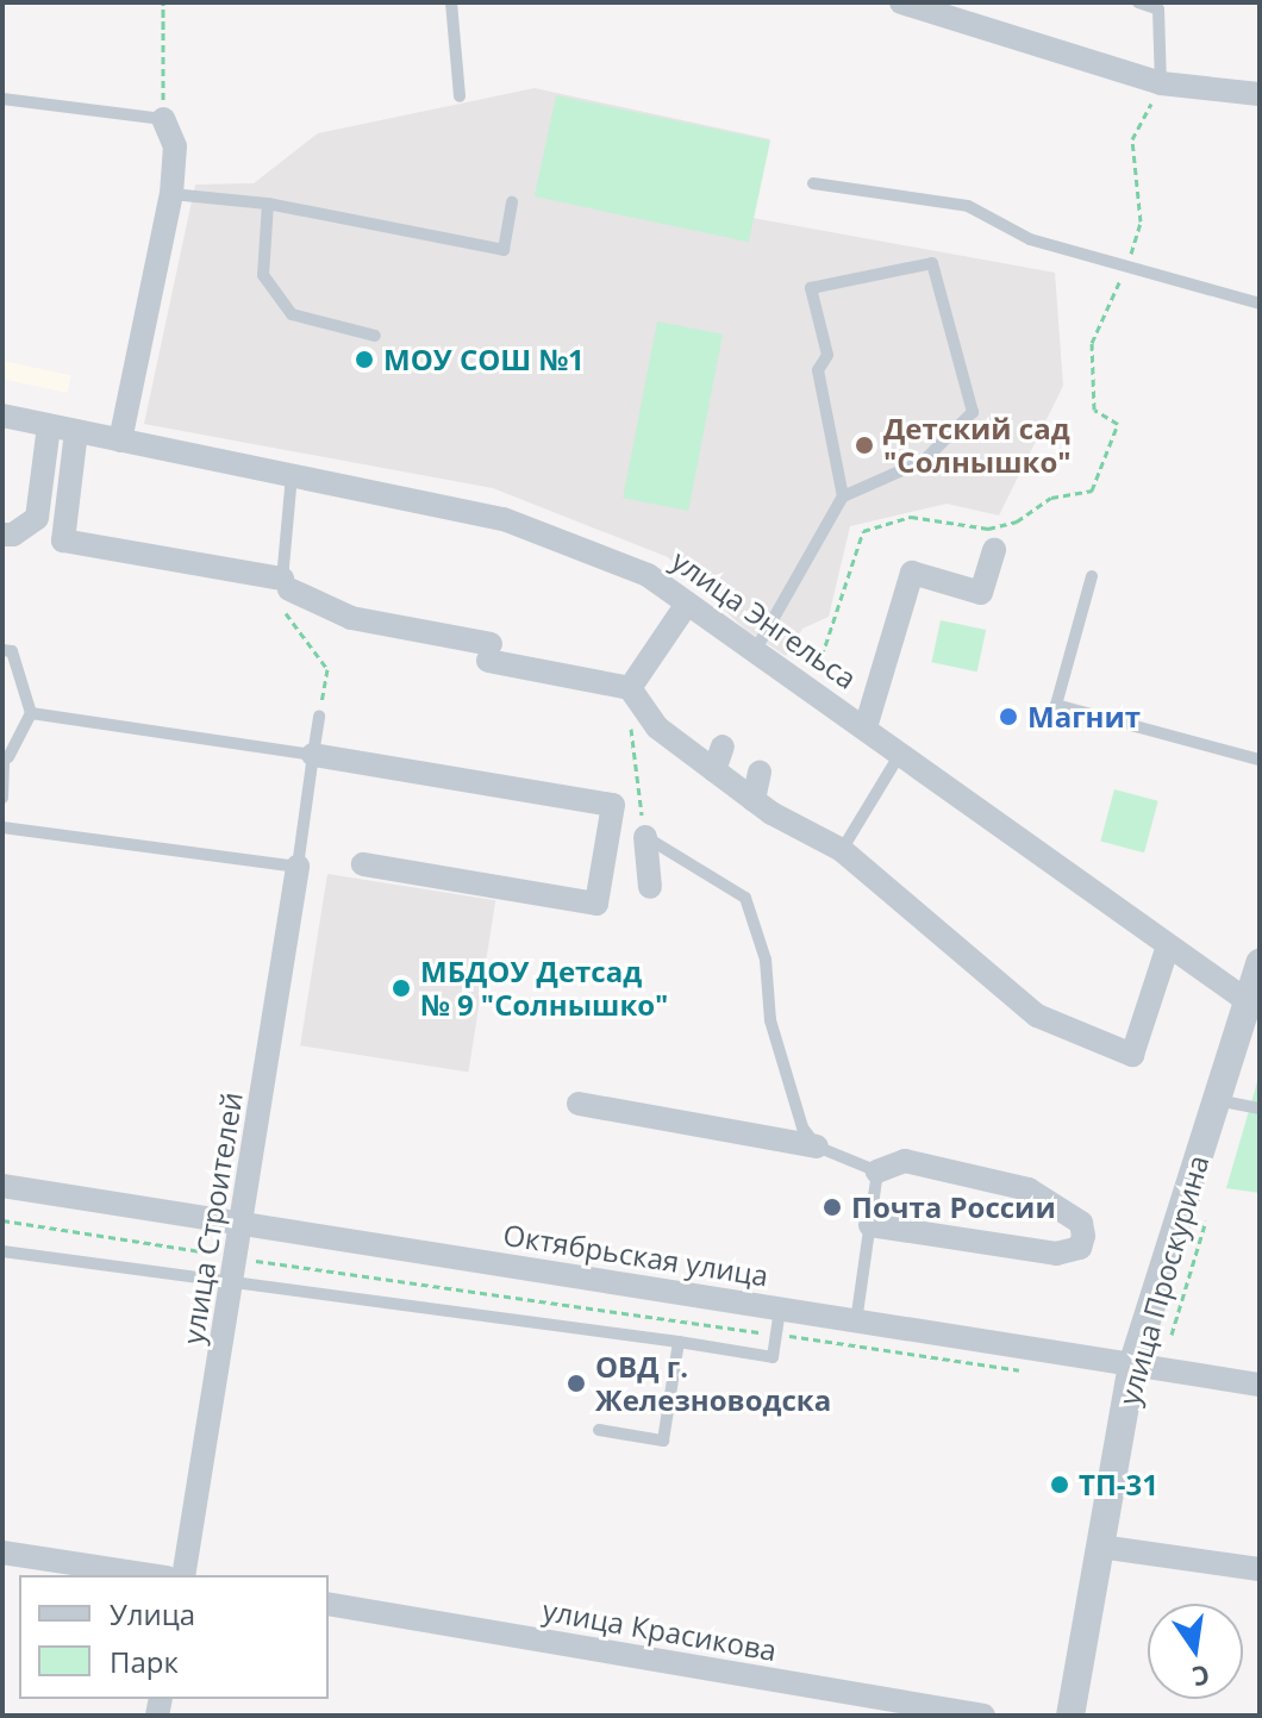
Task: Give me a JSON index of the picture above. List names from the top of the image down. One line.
{"streets":{"street":["улица Энгельса","улица Строителей","Октябрьская улица","улица Проскурина","улица Красикова"]},"crossings":[["улица Энгельса","улица Проскурина"],["улица Строителей","Октябрьская улица"],["Октябрьская улица","улица Проскурина"]],"places":["МОУ СОШ №1","Детский сад \"Солнышко\"","Магнит","МБДОУ Детсад № 9 \"Солнышко\"","Почта России","ОВД г. Железноводска","ТП-31"],"legend":["Улица","Парк"],"north":"bottom"}
